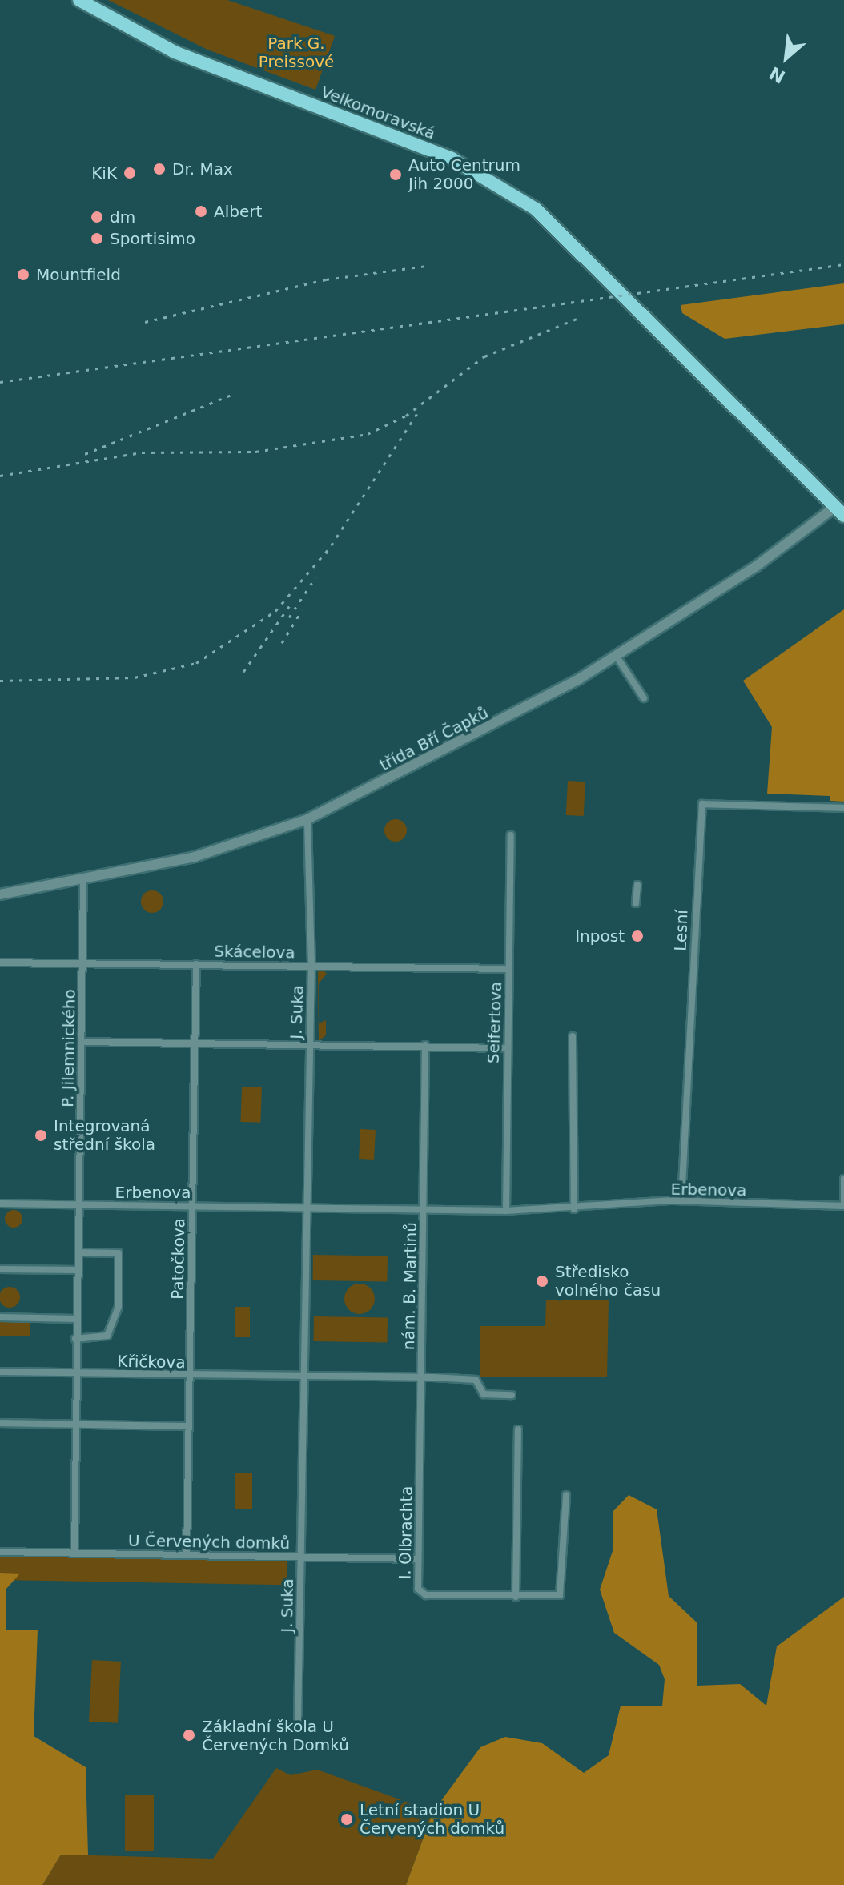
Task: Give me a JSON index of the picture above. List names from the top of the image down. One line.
{"streets":{"main road":["Velkomoravská"],"street":["třída Bří Čapků","Lesní","Skácelova","J. Suka","Seifertova","P. Jilemnického","Erbenova","Patočkova","nám. B. Martinů","Křičkova","I. Olbrachta","U Červených domků"]},"crossings":[["Velkomoravská","třída Bří Čapků"],["třída Bří Čapků","J. Suka"],["třída Bří Čapků","P. Jilemnického"],["Lesní","Erbenova"],["Skácelova","J. Suka"],["Skácelova","Seifertova"],["Skácelova","P. Jilemnického"],["Skácelova","Patočkova"],["J. Suka","Erbenova"],["J. Suka","nám. B. Martinů"],["J. Suka","Křičkova"],["J. Suka","U Červených domků"],["Seifertova","Erbenova"],["P. Jilemnického","Erbenova"],["P. Jilemnického","Křičkova"],["P. Jilemnického","U Červených domků"],["Erbenova","Patočkova"],["Erbenova","nám. B. Martinů"],["Patočkova","Křičkova"],["Patočkova","U Červených domků"],["nám. B. Martinů","I. Olbrachta"],["I. Olbrachta","U Červených domků"]],"parks":["Park G. Preissové"],"places":["Dr. Max","KiK","Auto Centrum Jih 2000","Albert","dm","Sportisimo","Mountfield","Inpost","Integrovaná střední škola","Středisko volného času","Základní škola U Červených Domků","Letní stadion U Červených domků"],"north":"bottom left"}
